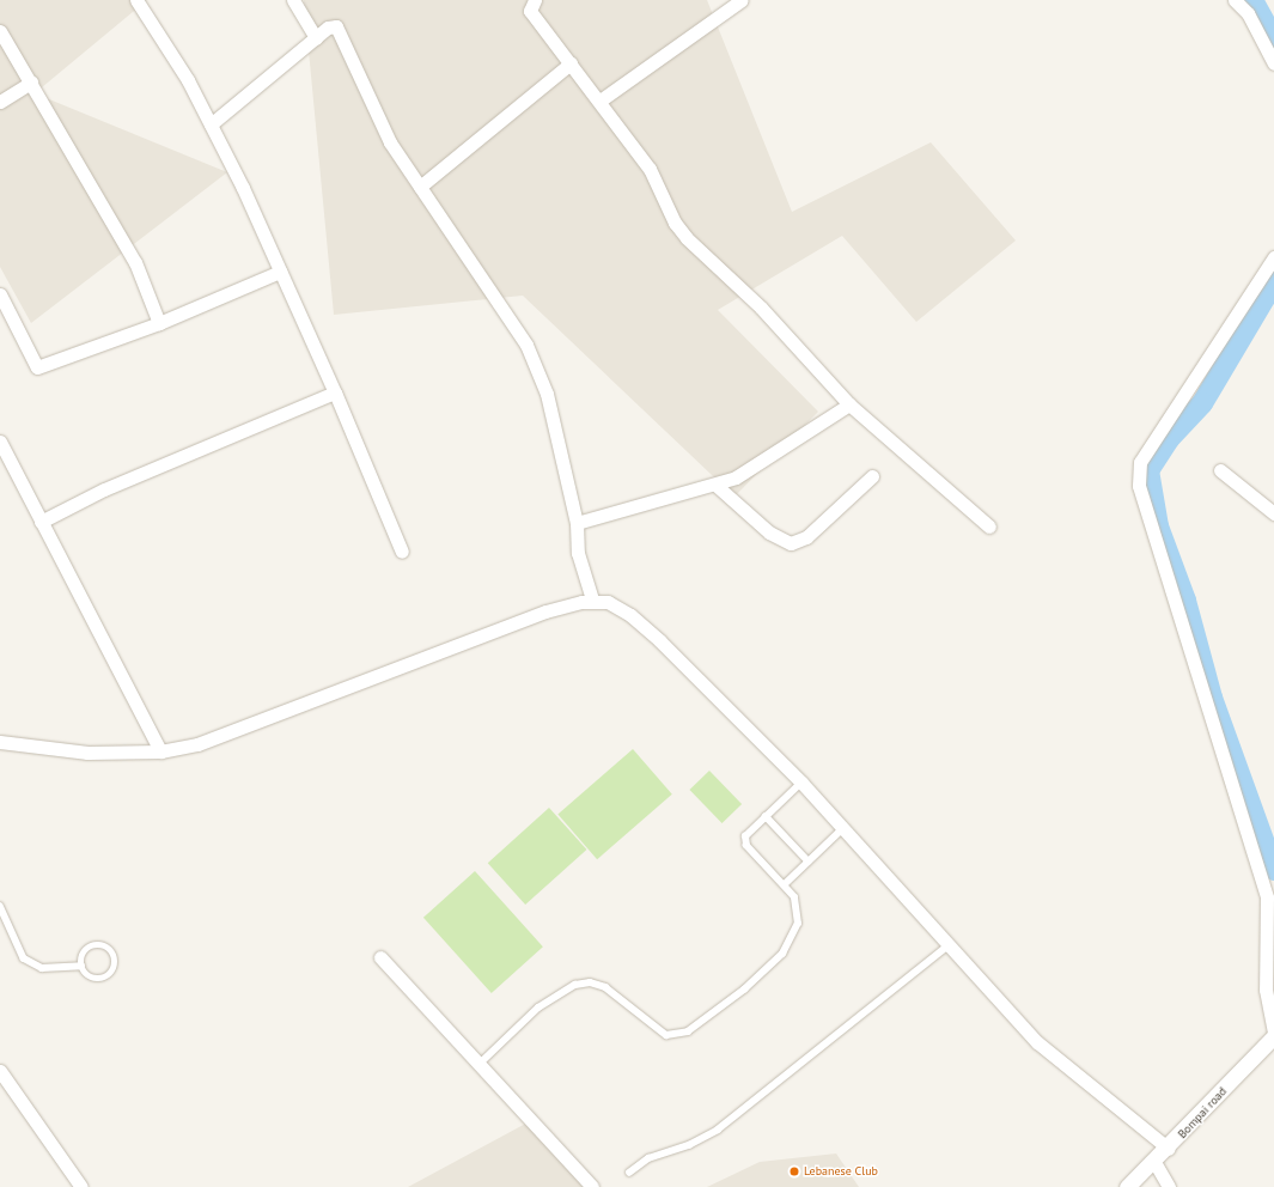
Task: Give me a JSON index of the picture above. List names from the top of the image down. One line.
{"streets":{"street":["Bompai road"]},"places":["Lebanese Club"]}
